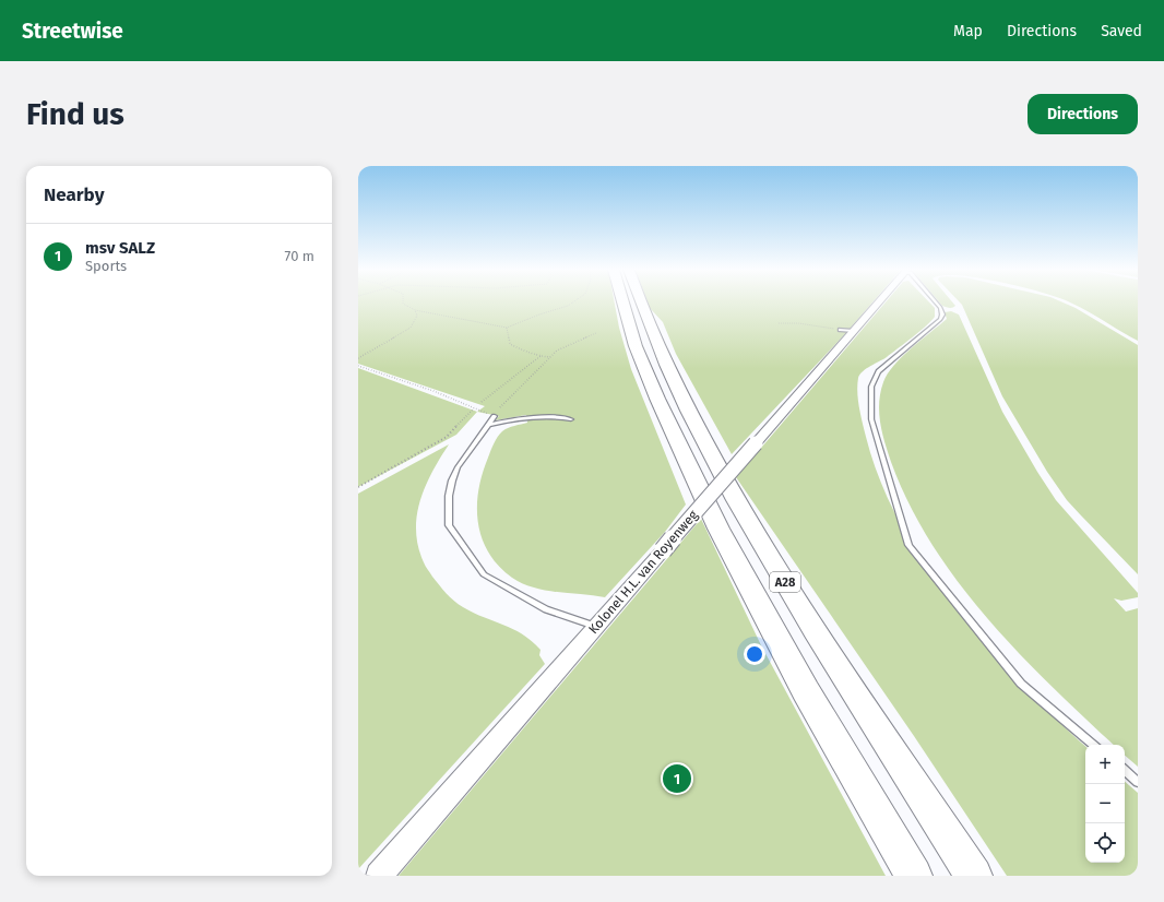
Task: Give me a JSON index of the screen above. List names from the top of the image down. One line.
{"streets":{"highway":["A28"],"street":["Kolonel H.L. van Royenweg"]},"page":{"header":"Streetwise","nav":["Map","Directions","Saved"],"buttons":"Directions","title":"Find us","heading":"Nearby","list":[{"mark":"1","name":"msv SALZ","note":"Sports","value":"70 m"}],"map_buttons":["+","−"],"pins":"1"}}
